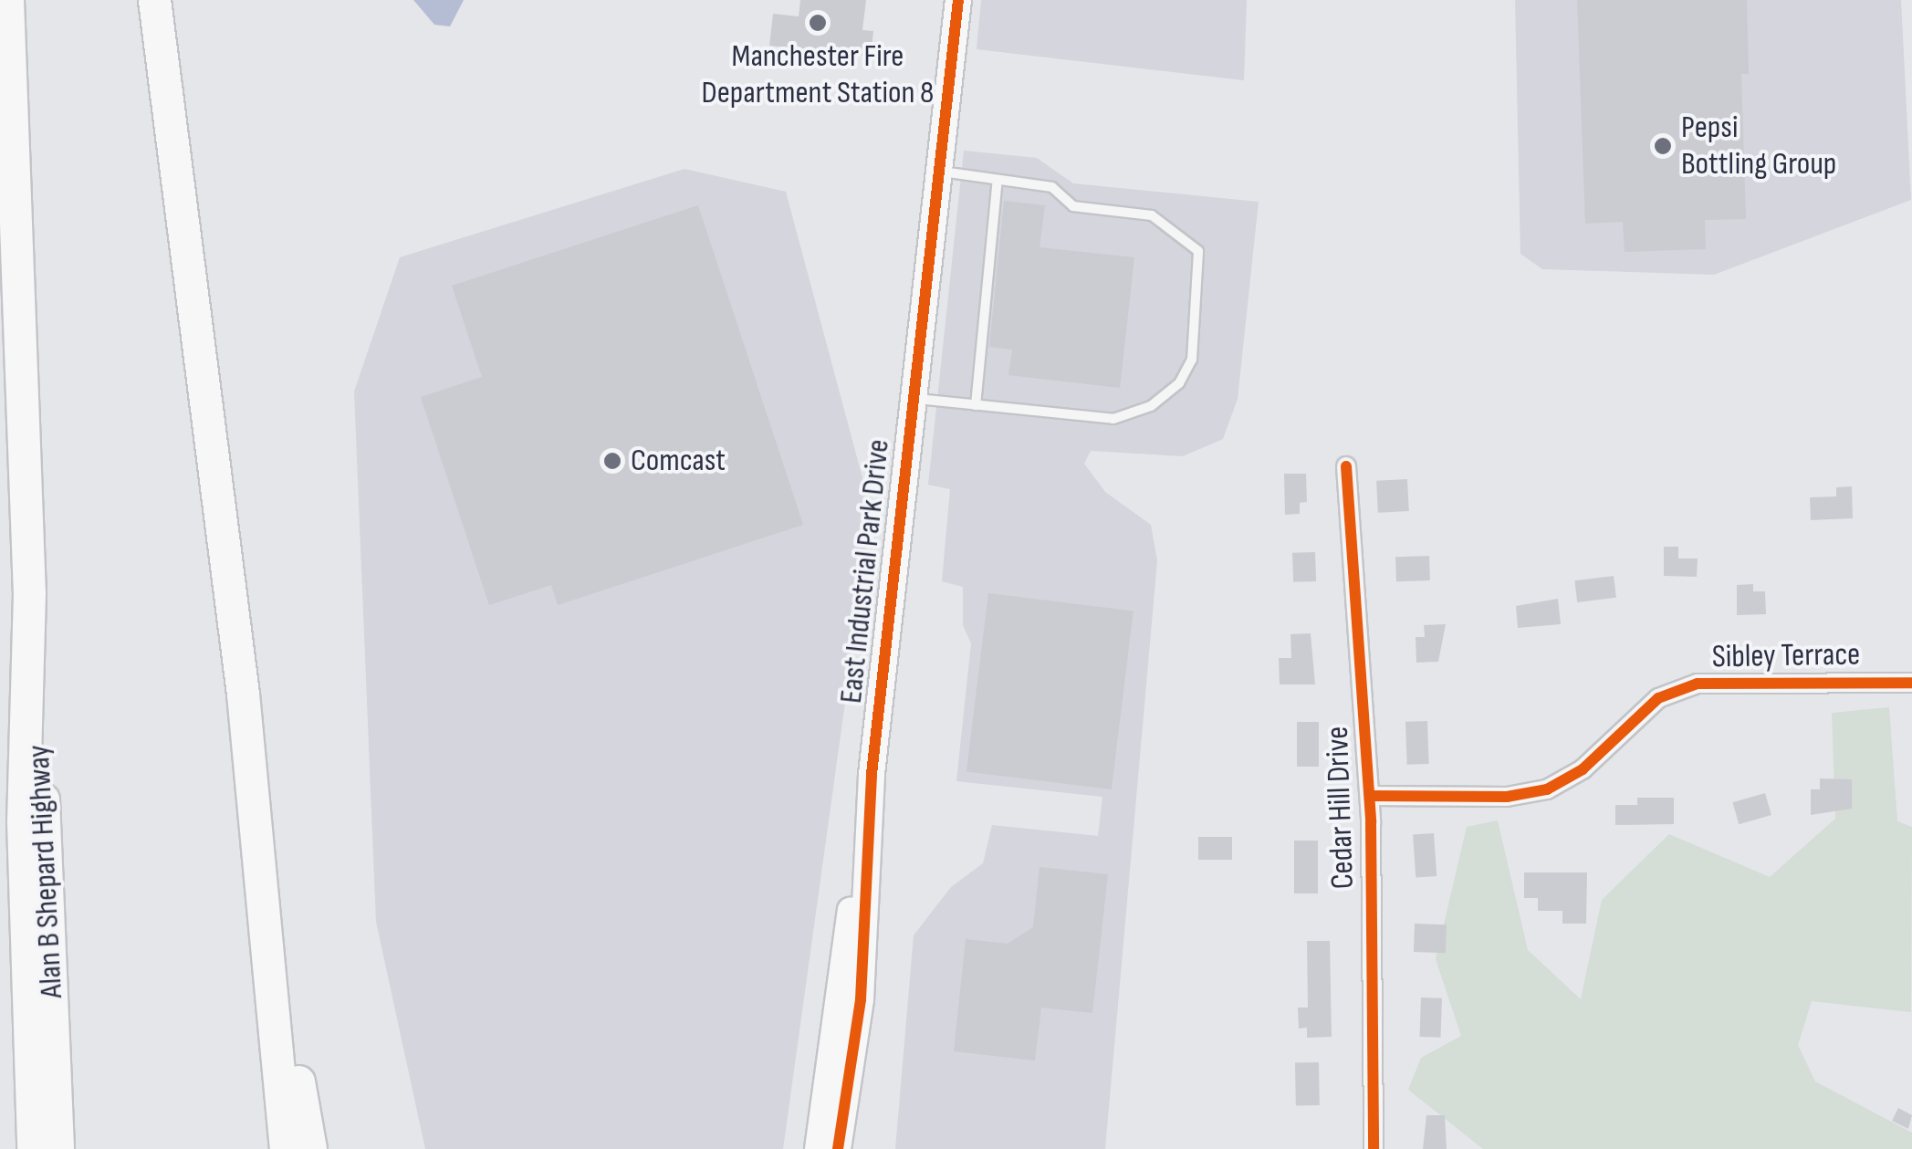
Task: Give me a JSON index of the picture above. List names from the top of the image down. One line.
{"streets":{"highway":["Alan B Shepard Highway"],"street":["East Industrial Park Drive","Sibley Terrace","Cedar Hill Drive"]},"crossings":[["Sibley Terrace","Cedar Hill Drive"]],"places":["Manchester Fire Department Station 8","Pepsi Bottling Group","Comcast"]}
